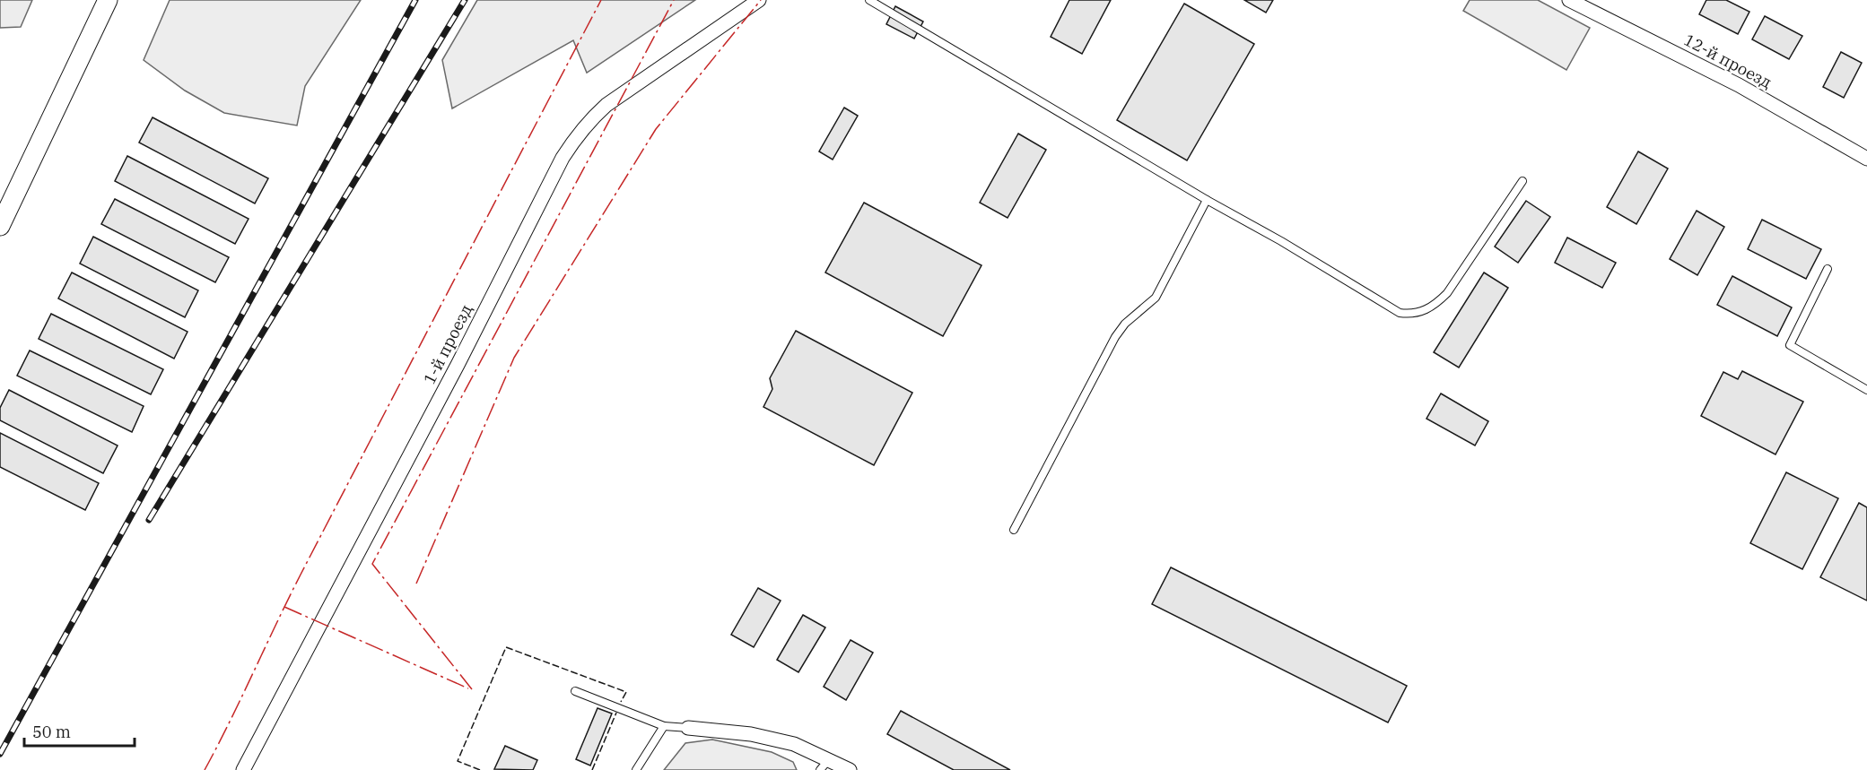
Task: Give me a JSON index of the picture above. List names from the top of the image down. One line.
{"streets":{"street":["12-й проезд","1-й проезд"]},"scale_bar":"50 m"}
